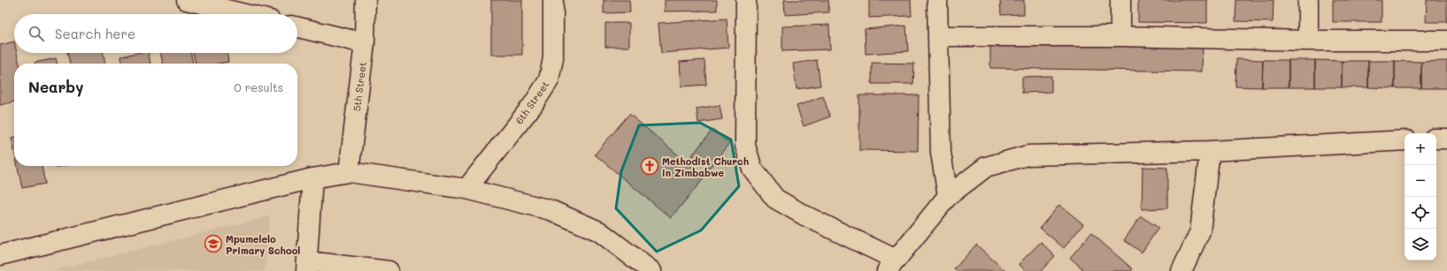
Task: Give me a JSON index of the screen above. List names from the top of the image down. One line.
{"streets":{"street":["5th Street","6th Street"]},"places":{"church":["Methodist Church in Zimbabwe"],"school or university":["Mpumelelo Primary School"]},"page":{"search":"Search here","heading":["Nearby","0 results"],"map_buttons":["+","−"]}}
